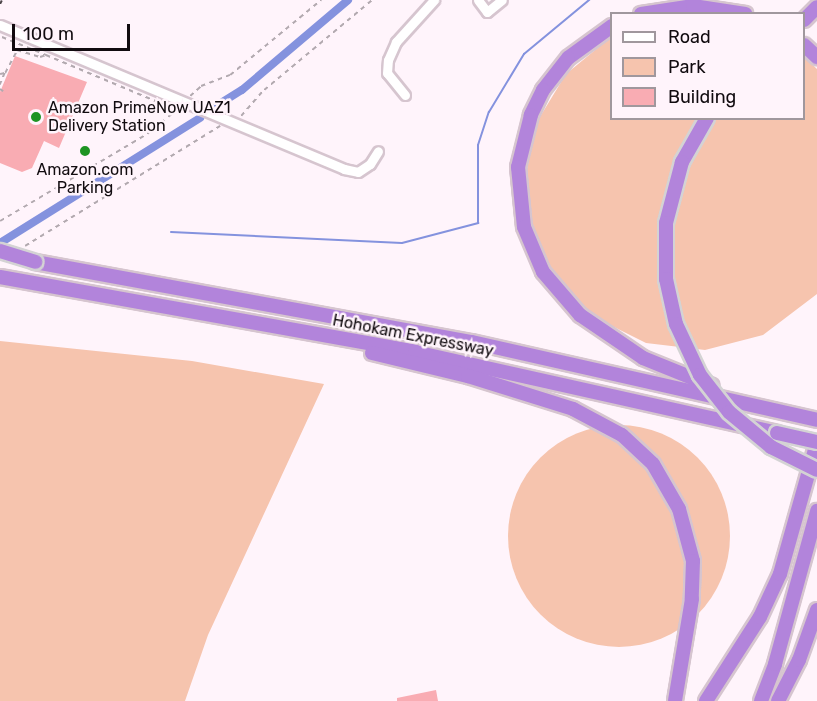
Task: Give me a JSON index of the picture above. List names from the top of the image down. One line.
{"streets":{"highway":["Hohokam Expressway"]},"places":["Amazon PrimeNow UAZ1 Delivery Station","Amazon.com Parking"],"legend":["Road","Park","Building"],"scale_bar":"100 m"}
